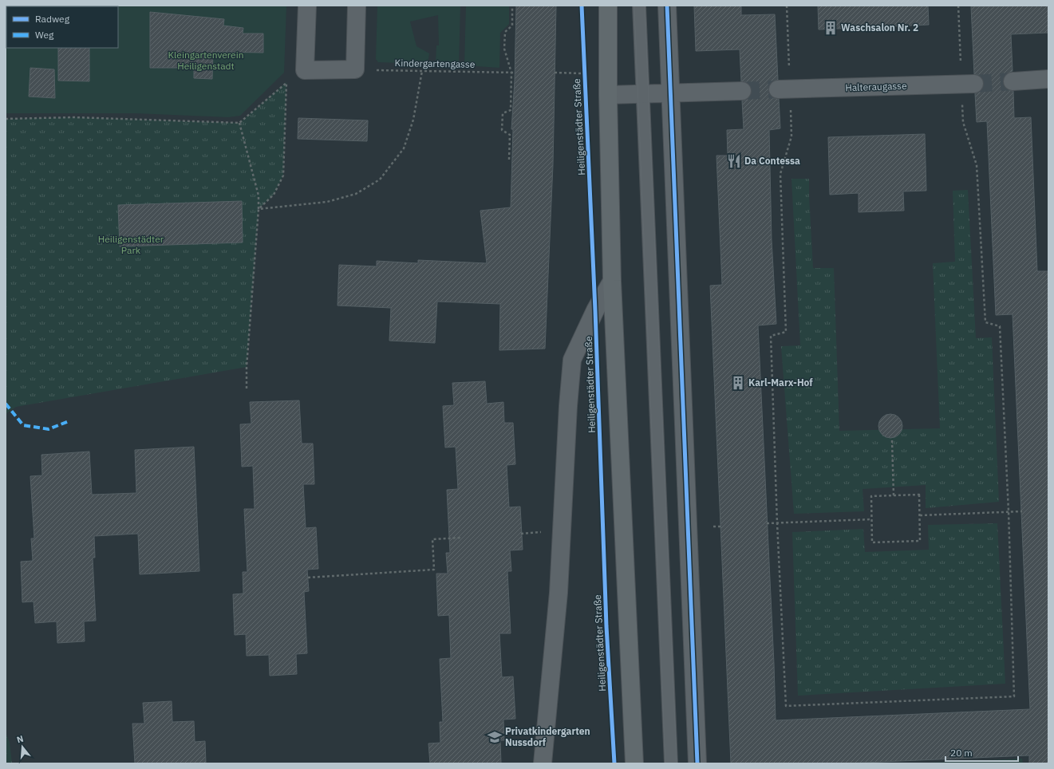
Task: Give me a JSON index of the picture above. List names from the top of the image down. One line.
{"streets":{"street":["Halteraugasse","Heiligenstädter Straße"],"path":["Kindergartengasse"]},"parks":["Kleingartenverein Heiligenstadt","Heiligenstädter Park"],"places":{"building":["Waschsalon Nr. 2","Karl-Marx-Hof"],"restaurant":["Da Contessa"],"school or university":["Privatkindergarten Nussdorf"]},"legend":["Radweg","Weg"],"scale_bar":"20 m","north":"top"}
